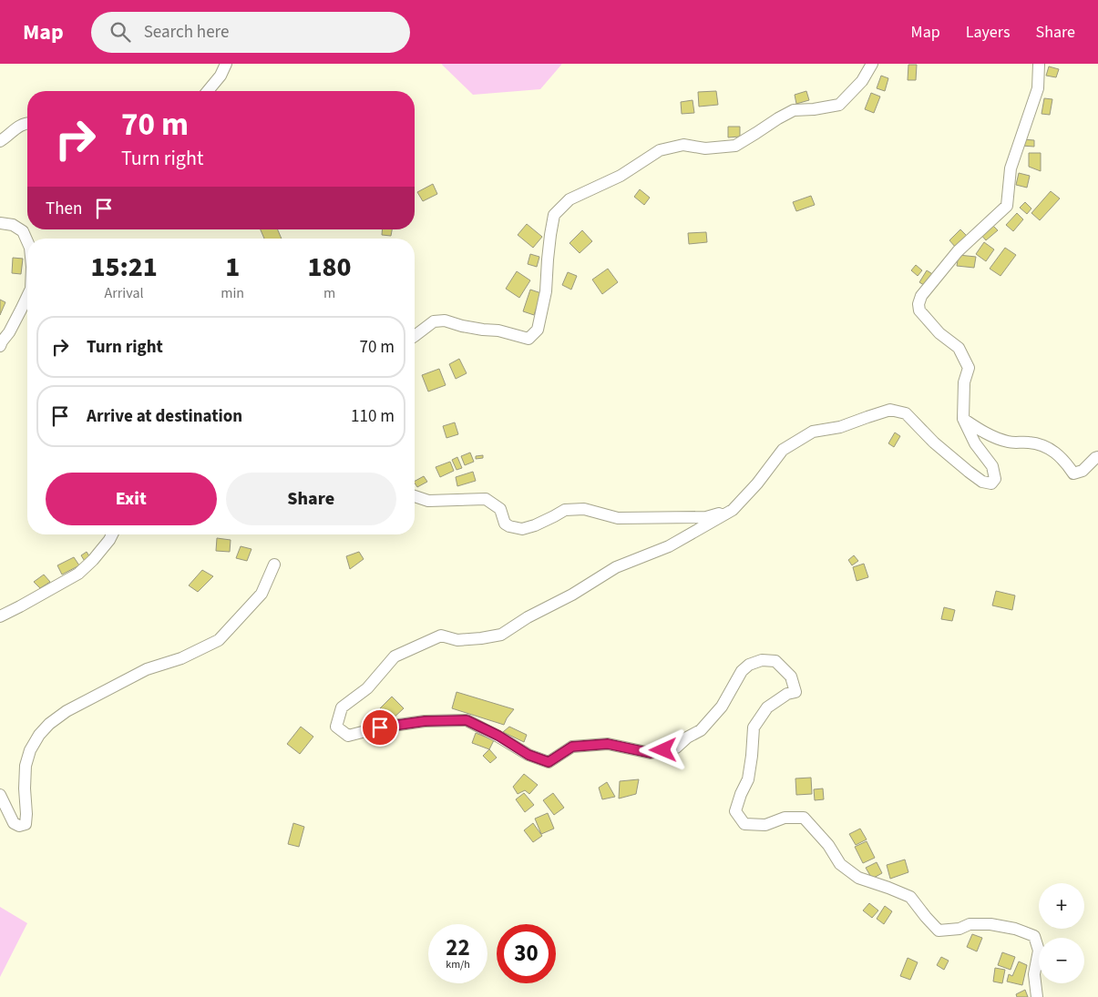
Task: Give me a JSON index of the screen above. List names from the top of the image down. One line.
{"page":{"header":"Map","search":"Search here","nav":["Map","Layers","Share"],"turn":["70 m","Turn right"],"then":"Then","eta":["15:21","Arrival","1","min","180","m"],"list":[{"name":"Turn right","value":"70 m"},{"name":"Arrive at destination","value":"110 m"}],"buttons":["Exit","Share"],"map_buttons":["+","−"],"speed":"22 km/h","limit":"30"}}
